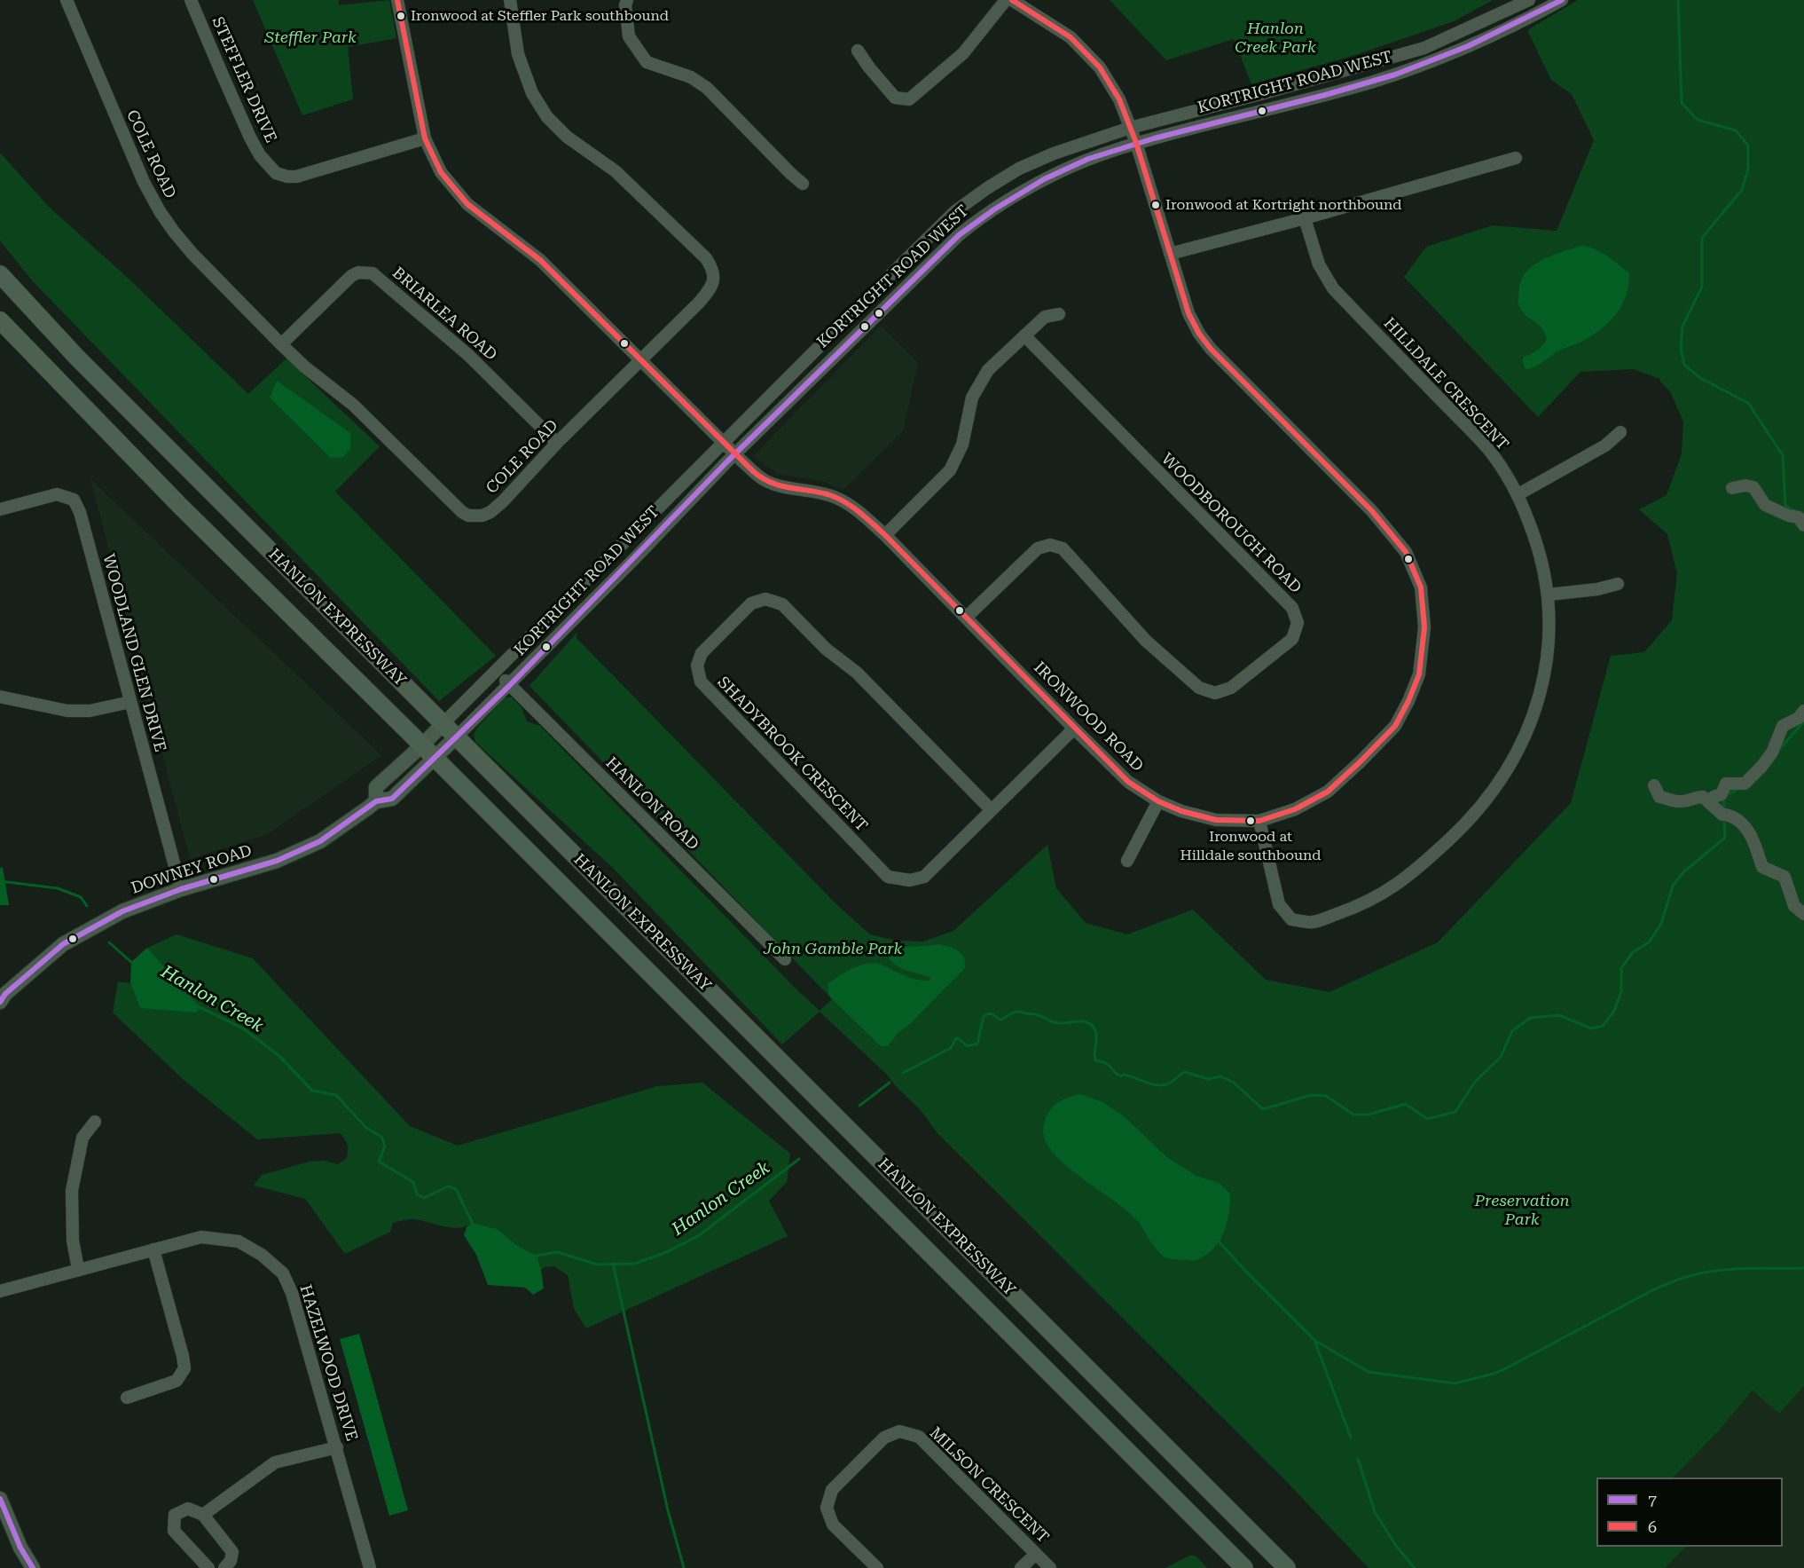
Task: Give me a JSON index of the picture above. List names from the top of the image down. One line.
{"streets":{"highway":["HANLON EXPRESSWAY"],"main road":["KORTRIGHT ROAD WEST","DOWNEY ROAD"],"street":["STEFFLER DRIVE","COLE ROAD","BRIARLEA ROAD","HILLDALE CRESCENT","WOODBOROUGH ROAD","WOODLAND GLEN DRIVE","IRONWOOD ROAD","SHADYBROOK CRESCENT","HANLON ROAD","HAZELWOOD DRIVE","MILSON CRESCENT"]},"crossings":[["STEFFLER DRIVE","IRONWOOD ROAD"],["KORTRIGHT ROAD WEST","HANLON EXPRESSWAY"],["KORTRIGHT ROAD WEST","IRONWOOD ROAD"],["KORTRIGHT ROAD WEST","HANLON ROAD"],["KORTRIGHT ROAD WEST","DOWNEY ROAD"],["COLE ROAD","BRIARLEA ROAD"],["COLE ROAD","IRONWOOD ROAD"],["HILLDALE CRESCENT","IRONWOOD ROAD"],["WOODBOROUGH ROAD","IRONWOOD ROAD"],["HANLON EXPRESSWAY","DOWNEY ROAD"],["WOODLAND GLEN DRIVE","DOWNEY ROAD"],["IRONWOOD ROAD","SHADYBROOK CRESCENT"]],"water":["Hanlon Creek"],"parks":["Hanlon Creek Park","Steffler Park","John Gamble Park","Preservation Park"],"places":["Ironwood at Steffler Park southbound","Ironwood at Kortright northbound","Ironwood at Hilldale southbound"],"lines":["transit line 7","transit line 6"],"legend":["7","6"]}
